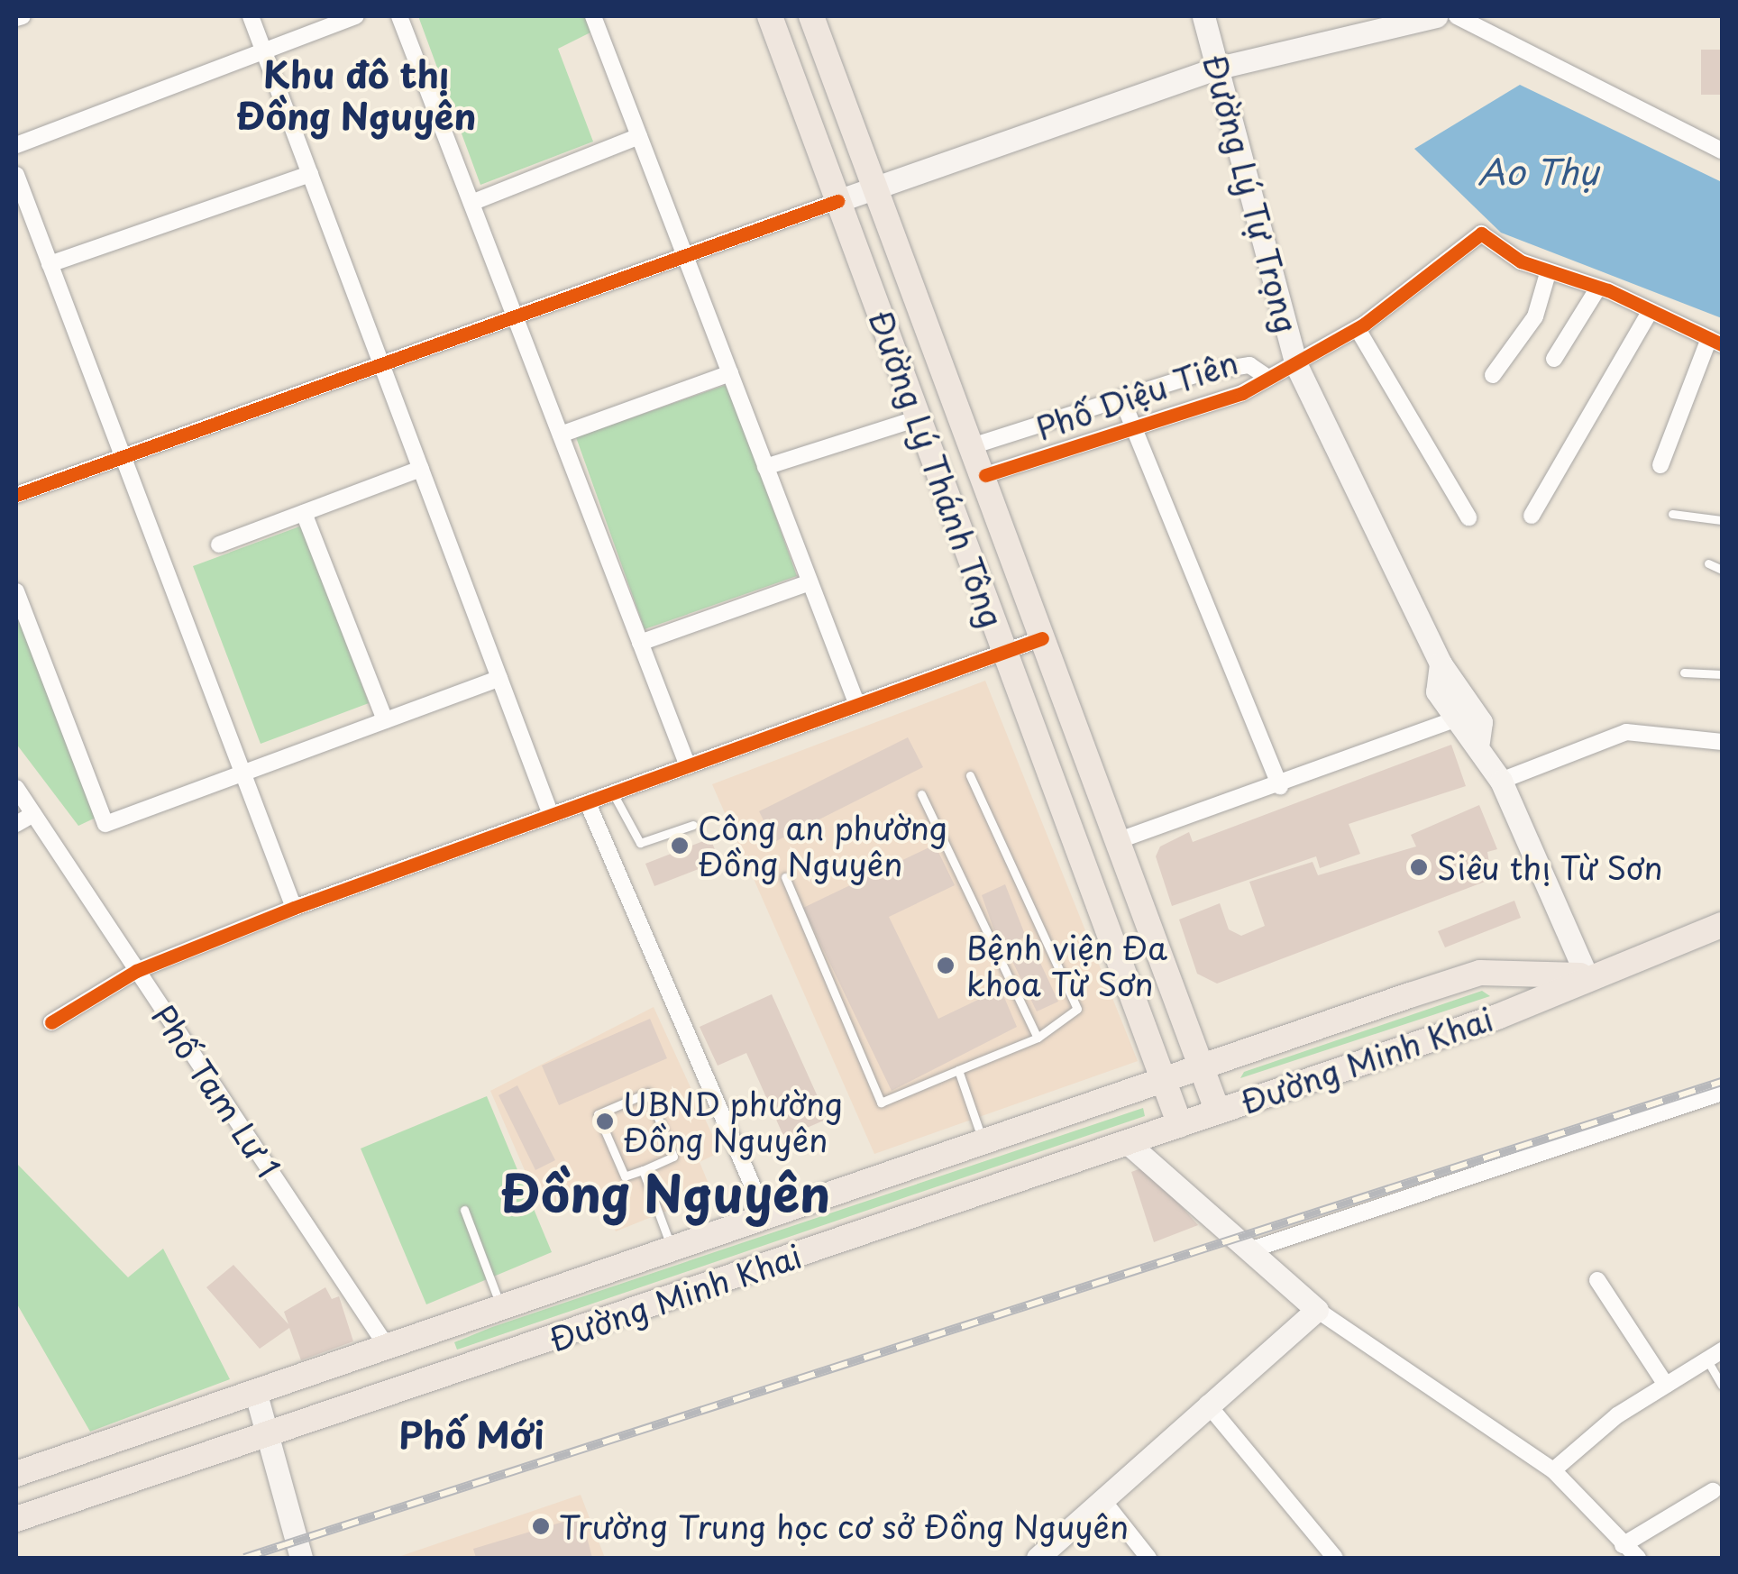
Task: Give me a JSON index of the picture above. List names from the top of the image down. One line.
{"streets":{"main road":["Đường Lý Tự Trọng","Đường Lý Thánh Tông","Đường Minh Khai"],"street":["Phố Diệu Tiên","Phố Tam Lư 1"]},"crossings":[["Đường Lý Tự Trọng","Phố Diệu Tiên"],["Đường Lý Tự Trọng","Đường Minh Khai"],["Phố Diệu Tiên","Đường Lý Thánh Tông"],["Đường Lý Thánh Tông","Đường Minh Khai"],["Đường Minh Khai","Phố Tam Lư 1"]],"districts":["Khu đô thị Đồng Nguyên","Đồng Nguyên","Phố Mới"],"water":["Ao Thụ"],"places":["Công an phường Đồng Nguyên","Siêu thị Từ Sơn","Bệnh viện Đa khoa Từ Sơn","UBND phường Đồng Nguyên","Trường Trung học cơ sở Đồng Nguyên"]}
